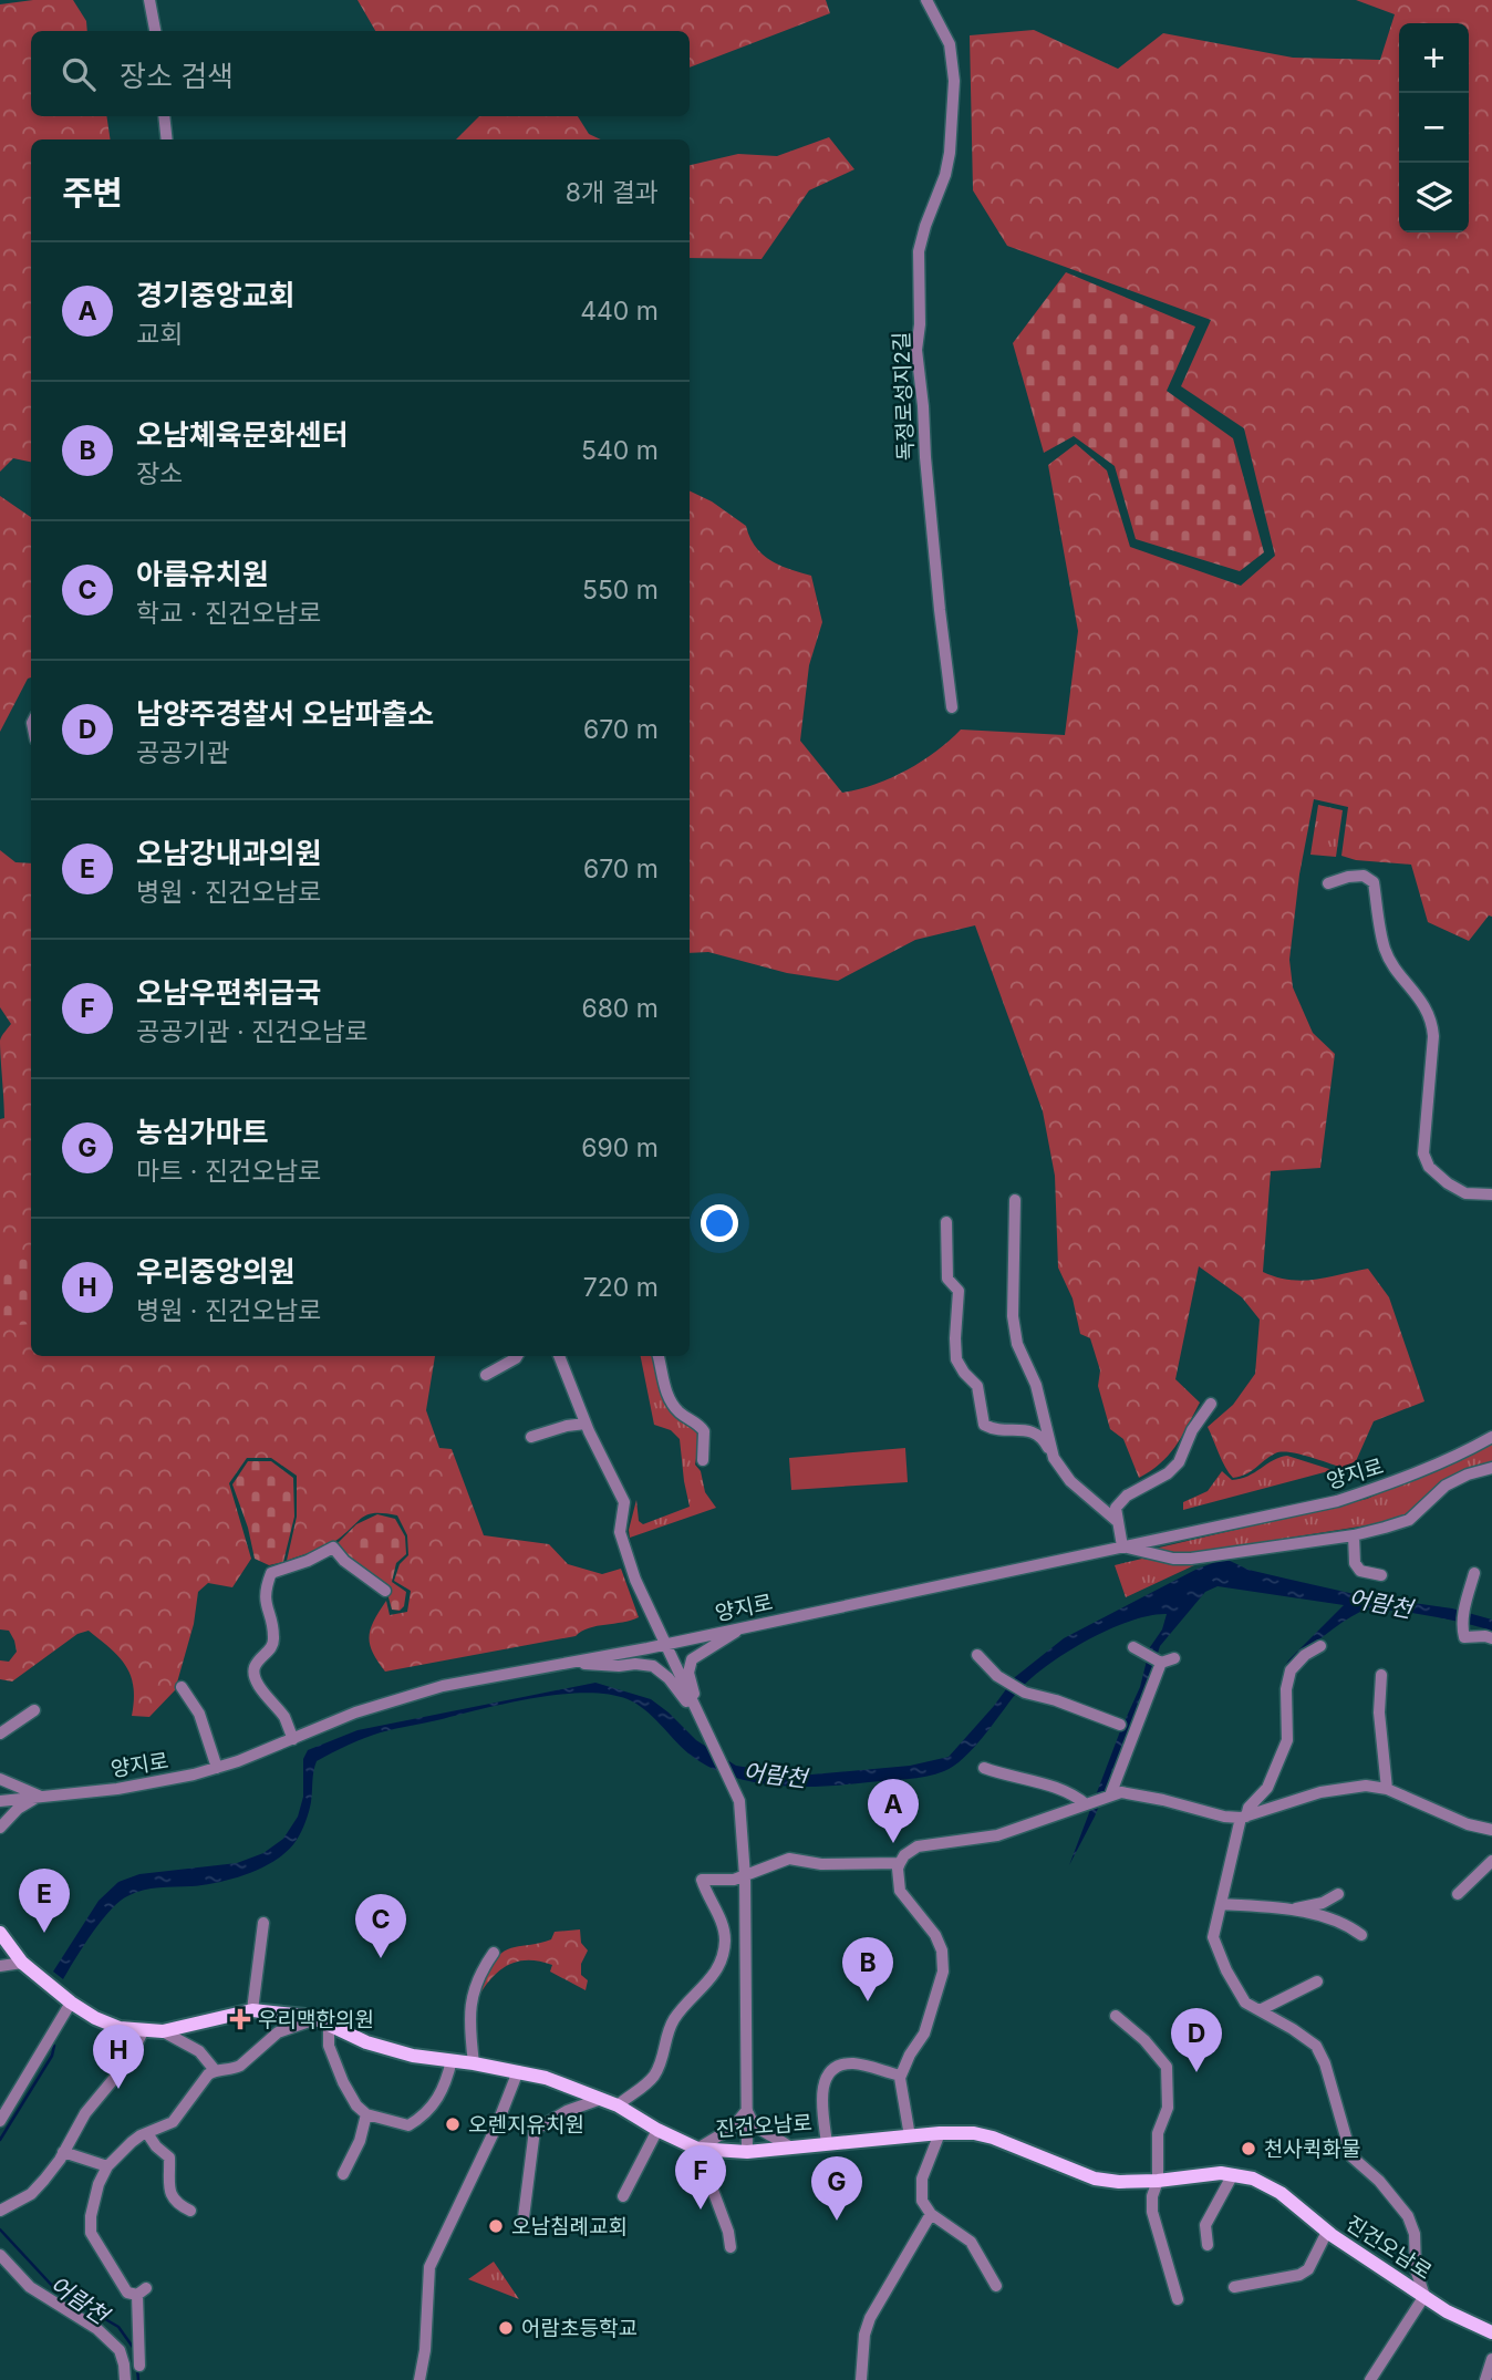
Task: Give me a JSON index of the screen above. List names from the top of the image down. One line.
{"streets":{"main road":["진건오남로"],"street":["독정로성지2길","양지로"]},"water":["어람천"],"places":{"health":["우리맥한의원"],"other":["오렌지유치원","천사퀵화물","오남침례교회","어람초등학교"]},"page":{"map_buttons":["+","−"],"search":"장소 검색","heading":["주변","8개 결과"],"list":[{"mark":"A","name":"경기중앙교회","note":"교회","value":"440 m"},{"mark":"B","name":"오남쳬육문화센터","note":"장소","value":"540 m"},{"mark":"C","name":"아름유치원","note":"학교 · 진건오남로","value":"550 m"},{"mark":"D","name":"남양주경찰서 오남파출소","note":"공공기관","value":"670 m"},{"mark":"E","name":"오남강내과의원","note":"병원 · 진건오남로","value":"670 m"},{"mark":"F","name":"오남우편취급국","note":"공공기관 · 진건오남로","value":"680 m"},{"mark":"G","name":"농심가마트","note":"마트 · 진건오남로","value":"690 m"},{"mark":"H","name":"우리중앙의원","note":"병원 · 진건오남로","value":"720 m"}],"pins":["A","E","C","B","D","H","F","G"]}}
